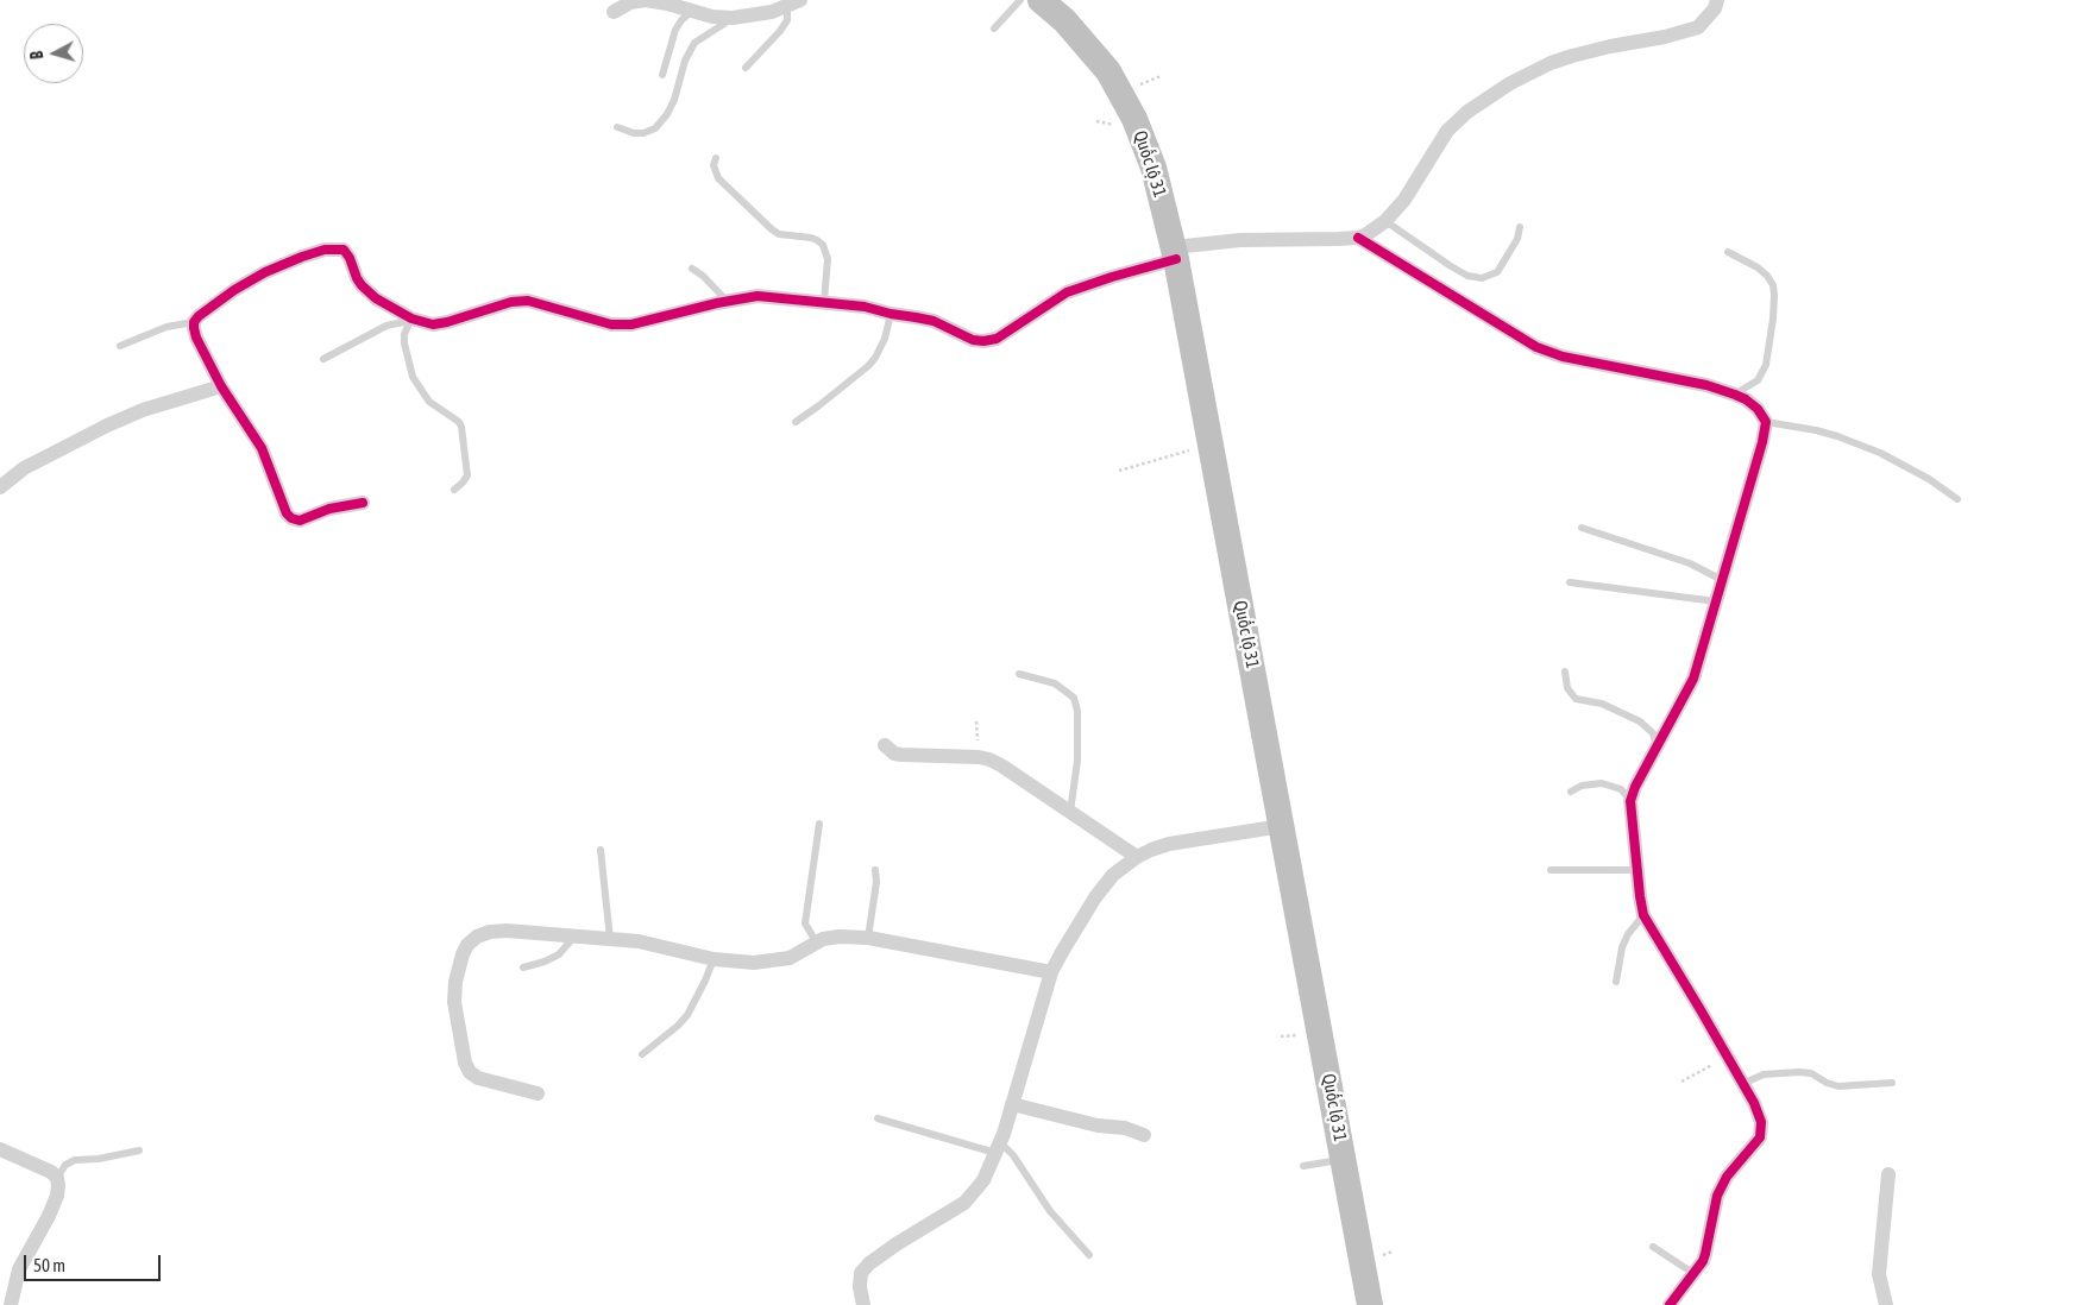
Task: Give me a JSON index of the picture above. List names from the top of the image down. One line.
{"streets":{"highway":["Quốc lộ 31"]},"scale_bar":"50 m","north":"left"}
